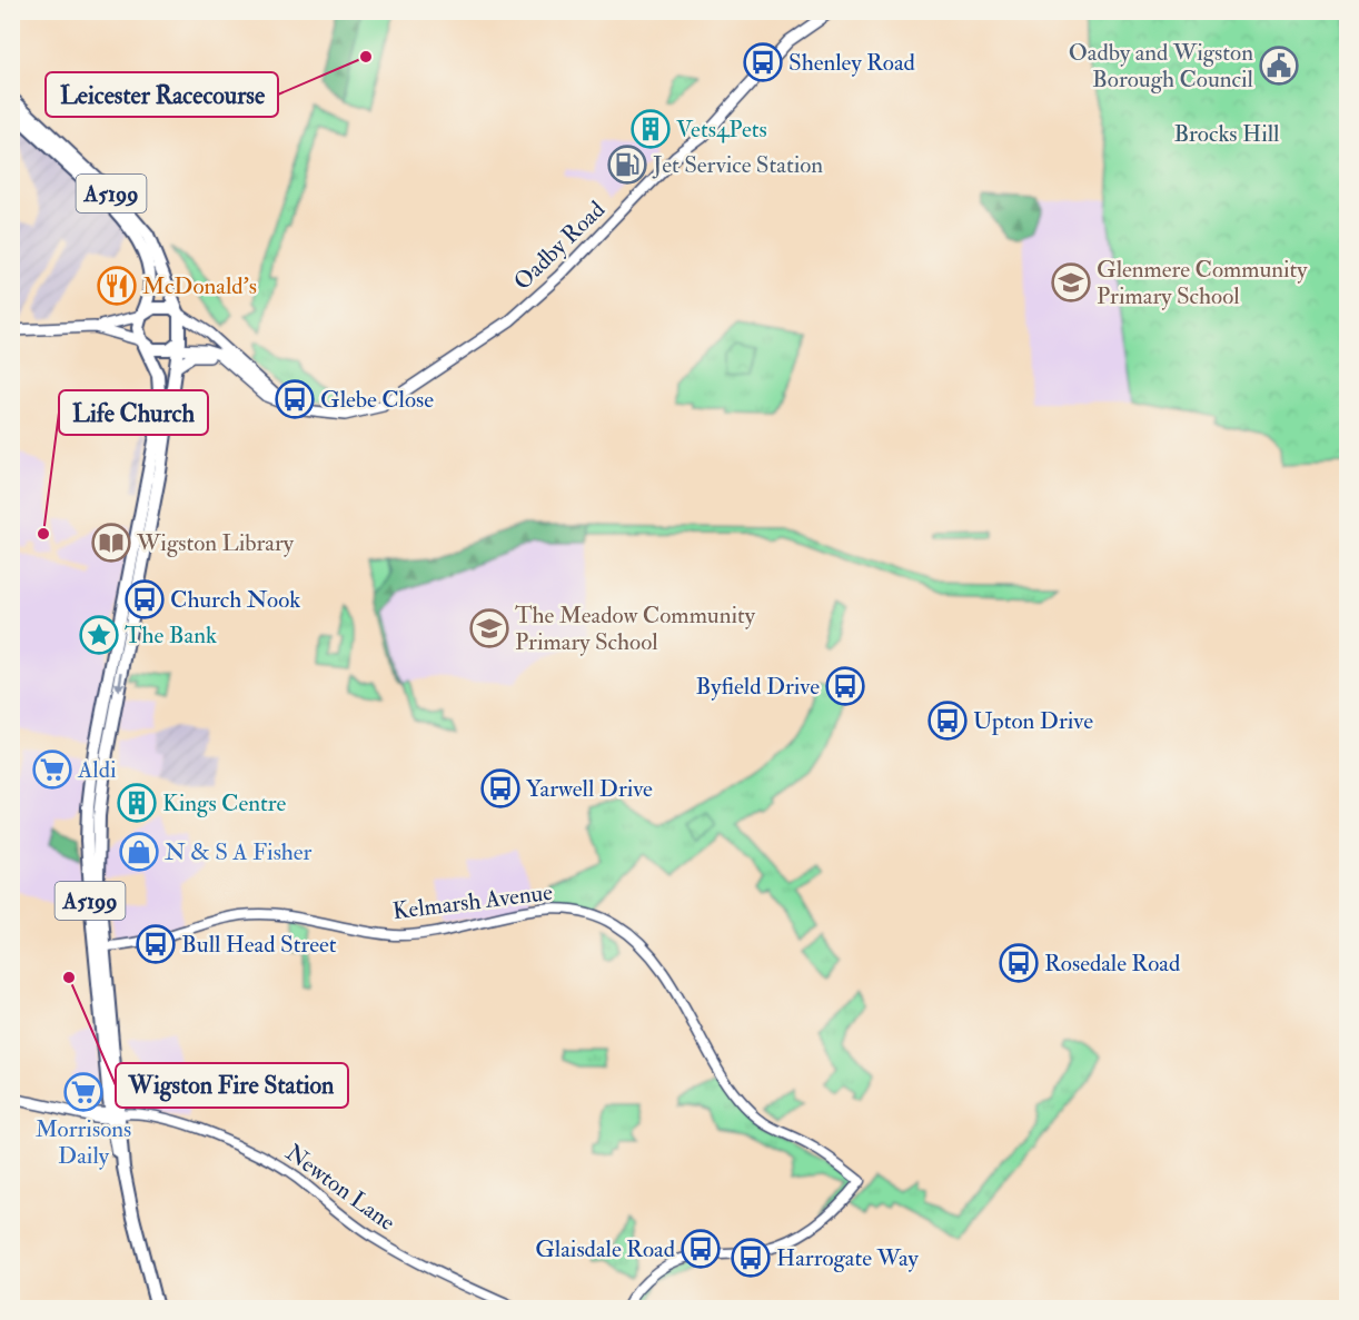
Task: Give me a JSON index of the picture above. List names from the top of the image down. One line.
{"streets":{"main road":["A5199","Oadby Road"],"street":["Kelmarsh Avenue","Newton Lane"]},"crossings":[["A5199","Oadby Road"],["A5199","Kelmarsh Avenue"],["A5199","Newton Lane"]],"parks":["Brocks Hill"],"places":{"other":["Leicester Racecourse","Life Church","Wigston Fire Station"],"bus stop":["Shenley Road","Glebe Close","Church Nook","Byfield Drive","Upton Drive","Yarwell Drive","Bull Head Street","Rosedale Road","Glaisdale Road","Harrogate Way"],"public building":["Oadby and Wigston Borough Council"],"building":["Vets4Pets","Kings Centre"],"fuel station":["Jet Service Station"],"school or university":["Glenmere Community Primary School","The Meadow Community Primary School"],"restaurant":["McDonald's"],"library":["Wigston Library"],"place":["The Bank"],"supermarket":["Aldi","Morrisons Daily"],"shop":["N & S A Fisher"]}}
